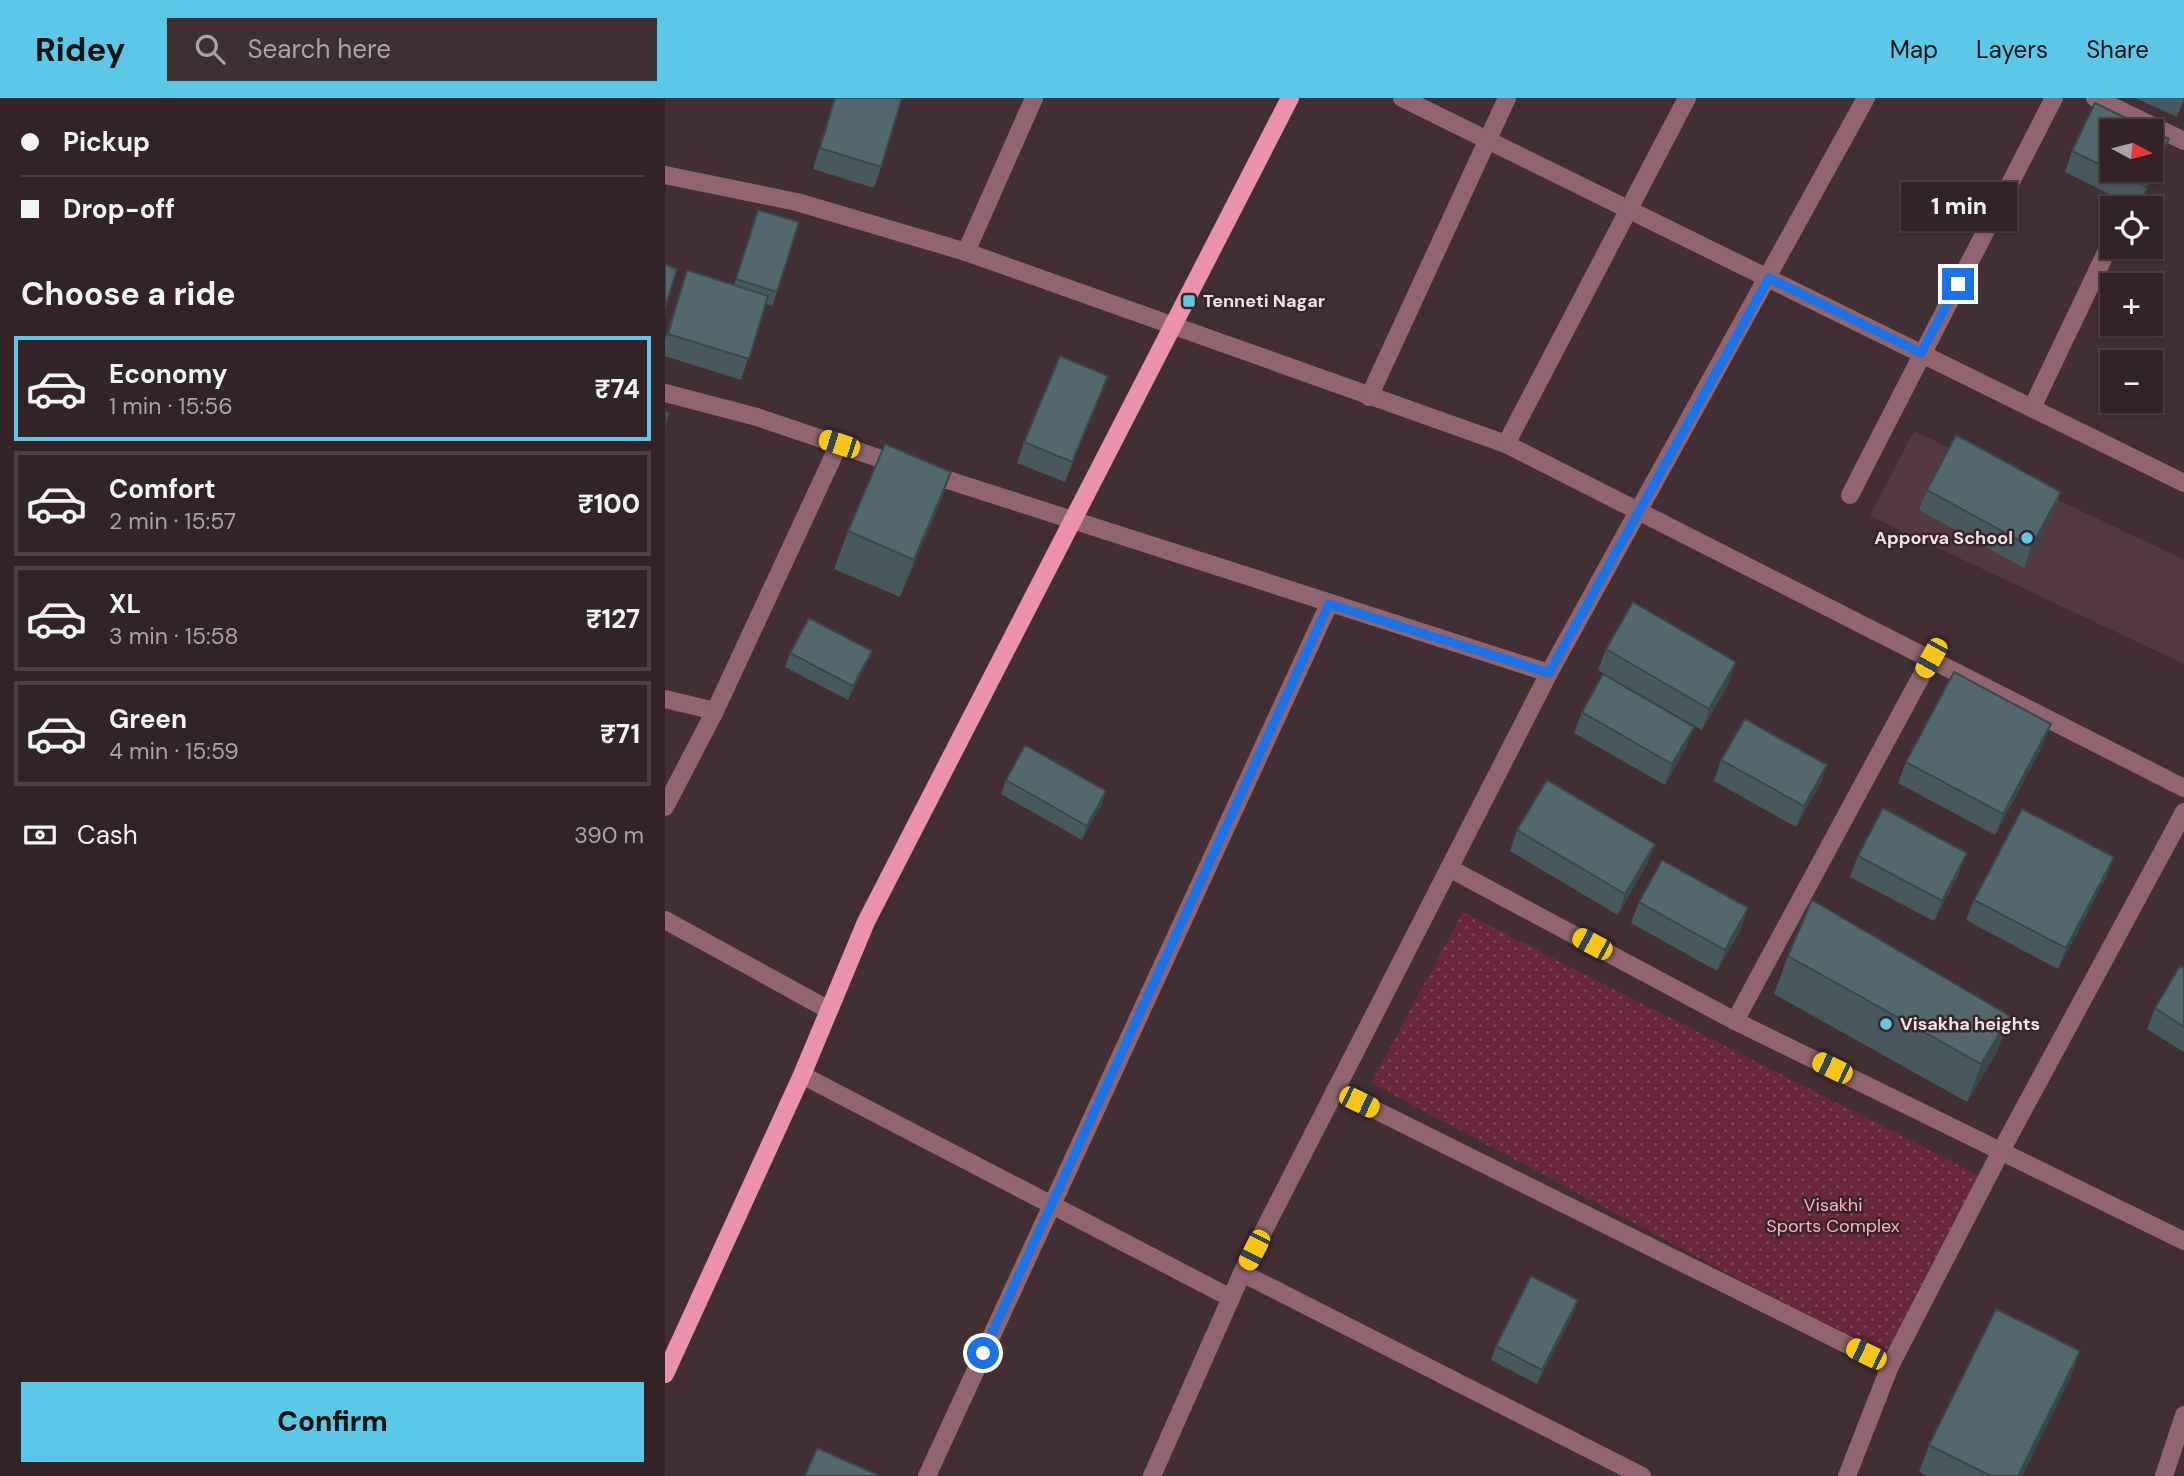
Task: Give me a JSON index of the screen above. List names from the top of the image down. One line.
{"parks":["Visakhi Sports Complex"],"places":{"transit":["Tenneti Nagar"],"other":["Apporva School","Visakha heights"]},"north":"right","page":{"header":"Ridey","search":"Search here","nav":["Map","Layers","Share"],"banner":["Pickup","Drop-off"],"map_buttons":["+","−"],"bubble":"1 min","heading":"Choose a ride","list":[{"name":"Economy","note":"1 min · 15:56","value":"₹74"},{"name":"Comfort","note":"2 min · 15:57","value":"₹100"},{"name":"XL","note":"3 min · 15:58","value":"₹127"},{"name":"Green","note":"4 min · 15:59","value":"₹71"}],"pay":["Cash","390 m"],"buttons":"Confirm"}}
